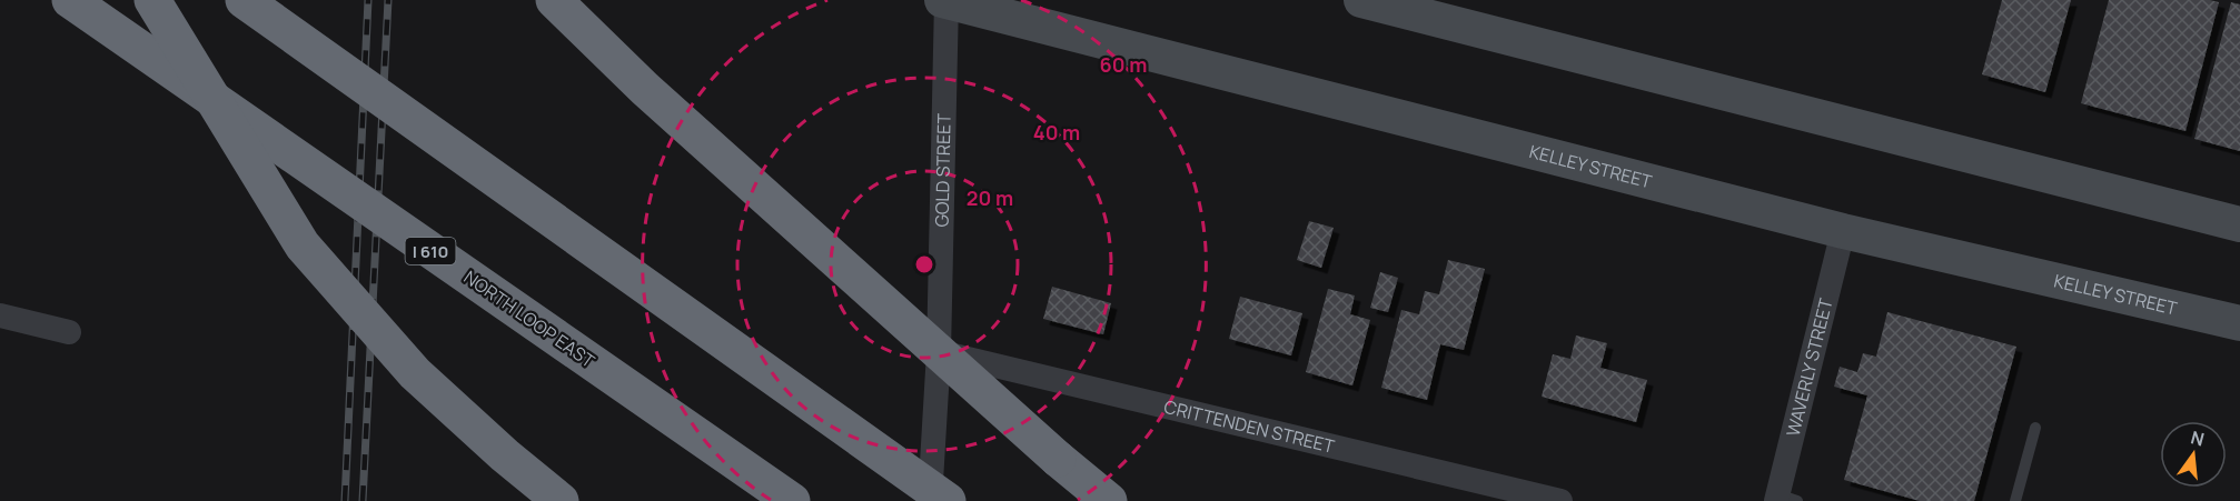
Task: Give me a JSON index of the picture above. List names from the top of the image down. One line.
{"streets":{"highway":["I 610","NORTH LOOP EAST"],"main road":["KELLEY STREET"],"street":["GOLD STREET","WAVERLY STREET","CRITTENDEN STREET"]},"crossings":[["KELLEY STREET","GOLD STREET"],["KELLEY STREET","WAVERLY STREET"],["GOLD STREET","CRITTENDEN STREET"]],"north":"top","rings":["60 m","40 m","20 m"]}
